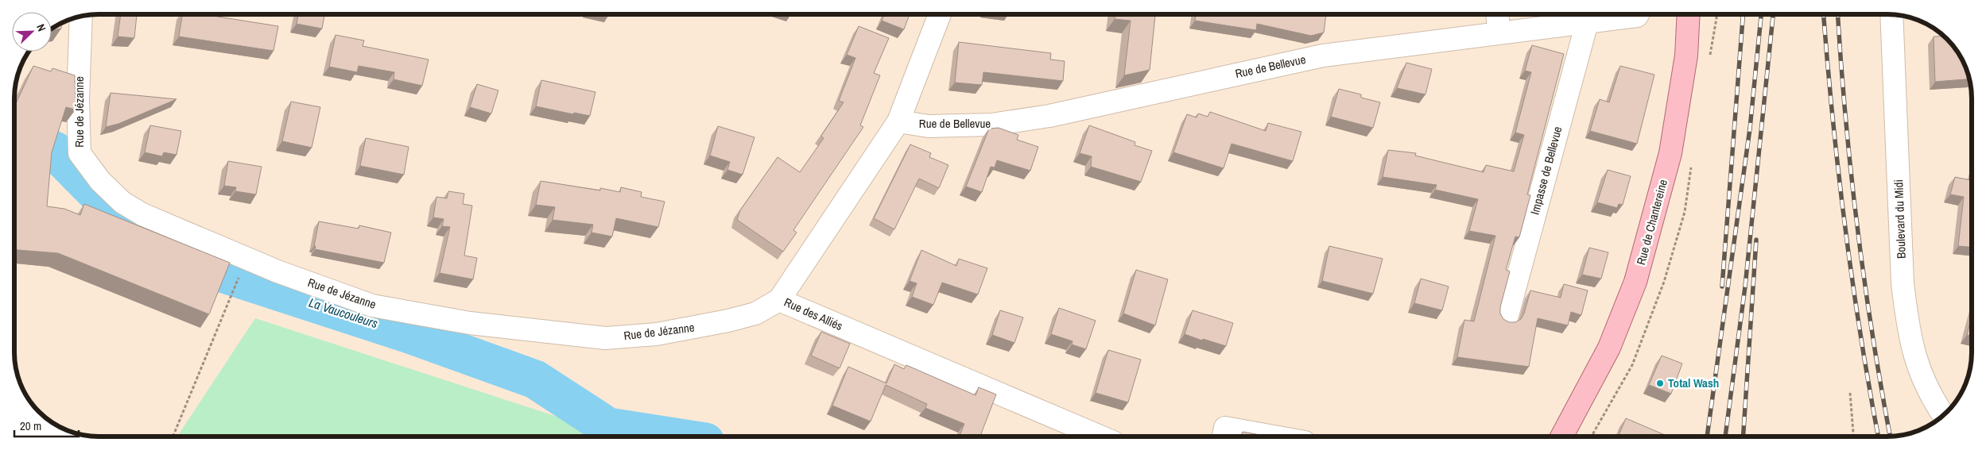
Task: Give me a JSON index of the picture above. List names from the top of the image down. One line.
{"streets":{"main road":["Rue de Chantereine"],"street":["Rue de Bellevue","Rue de Jézanne","Impasse de Bellevue","Boulevard du Midi","Rue des Alliés"]},"crossings":[["Rue de Bellevue","Impasse de Bellevue"],["Rue de Bellevue","Rue des Alliés"],["Rue de Jézanne","Rue des Alliés"]],"water":["La Vaucouleurs"],"places":["Total Wash"],"scale_bar":"20 m","north":"top right"}
